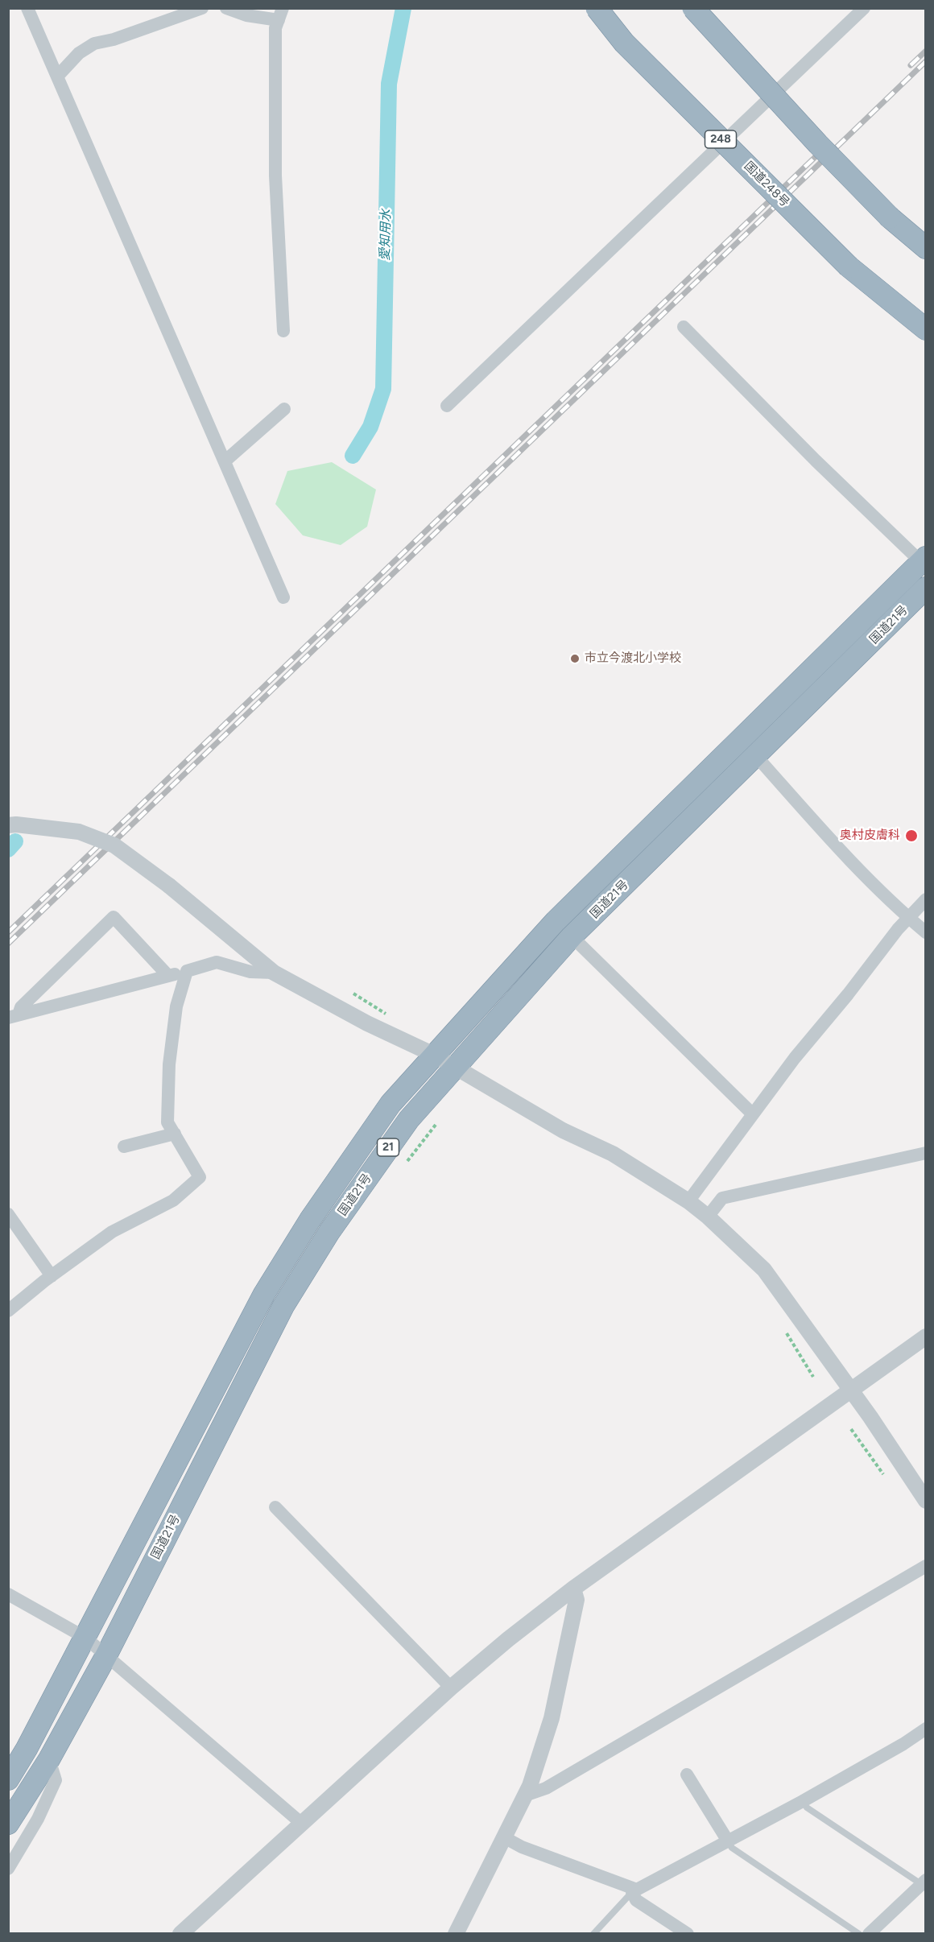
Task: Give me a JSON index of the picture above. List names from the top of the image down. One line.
{"streets":{"highway":["248","国道248号","国道21号","21"]},"water":["愛知用水"],"places":["市立今渡北小学校","奥村皮膚科"]}
